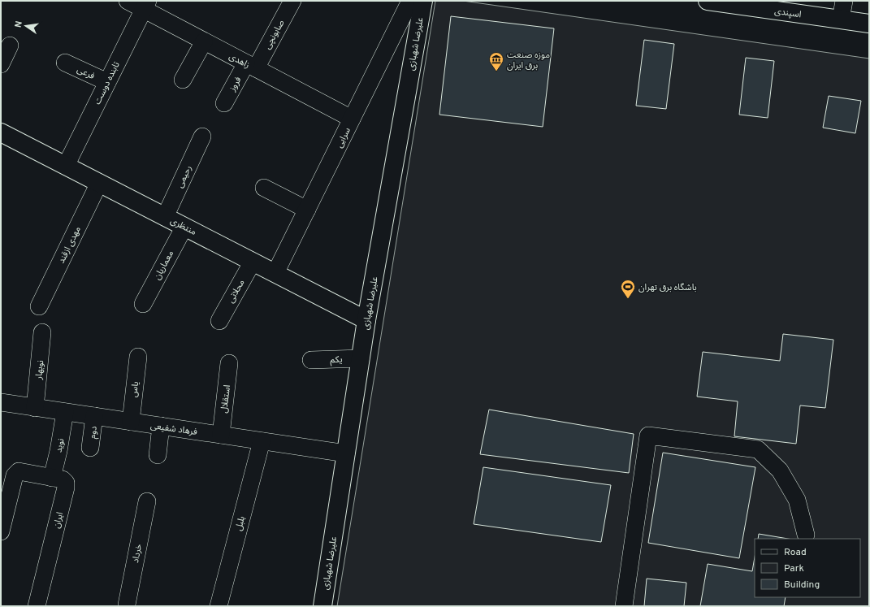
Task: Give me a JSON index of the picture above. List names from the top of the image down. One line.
{"streets":{"main road":["اسپندی","علیرضا شهبازی","منتظری"],"street":["صابونچی","زاهدی","فرعی","تابنده دوست","فروز","سرابی","رحیمی","مهدی ازقند","معماریان","محلاتی","یکم","نوبهار","یاس","استقلال","فرهاد شفیعی","دوم","نوید","ایران","بلبل","خرداد"]},"crossings":[["صابونچی","زاهدی"],["صابونچی","فروز"],["علیرضا شهبازی","منتظری"],["علیرضا شهبازی","یکم"],["علیرضا شهبازی","فرهاد شفیعی"],["زاهدی","تابنده دوست"],["زاهدی","فروز"],["زاهدی","سرابی"],["فرعی","تابنده دوست"],["تابنده دوست","منتظری"],["سرابی","منتظری"],["رحیمی","منتظری"],["منتظری","مهدی ازقند"],["منتظری","معماریان"],["منتظری","محلاتی"],["نوبهار","فرهاد شفیعی"],["یاس","فرهاد شفیعی"],["استقلال","فرهاد شفیعی"],["فرهاد شفیعی","دوم"],["فرهاد شفیعی","نوید"],["فرهاد شفیعی","بلبل"],["نوید","ایران"]],"places":{"museum":["موزه صنعت برق ایران"],"sports":["باشگاه برق تهران"]},"legend":["Road","Park","Building"],"north":"left"}
